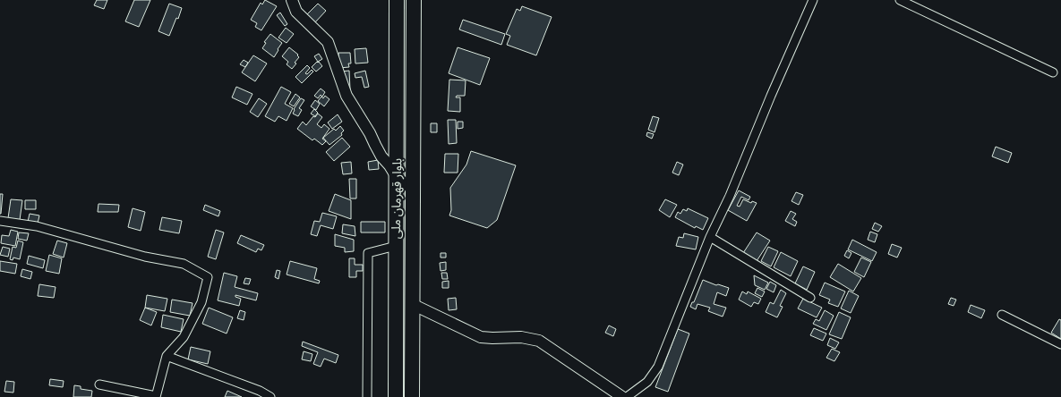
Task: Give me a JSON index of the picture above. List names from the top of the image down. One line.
{"streets":{"highway":["بلوار قهرمان ملی"]}}
